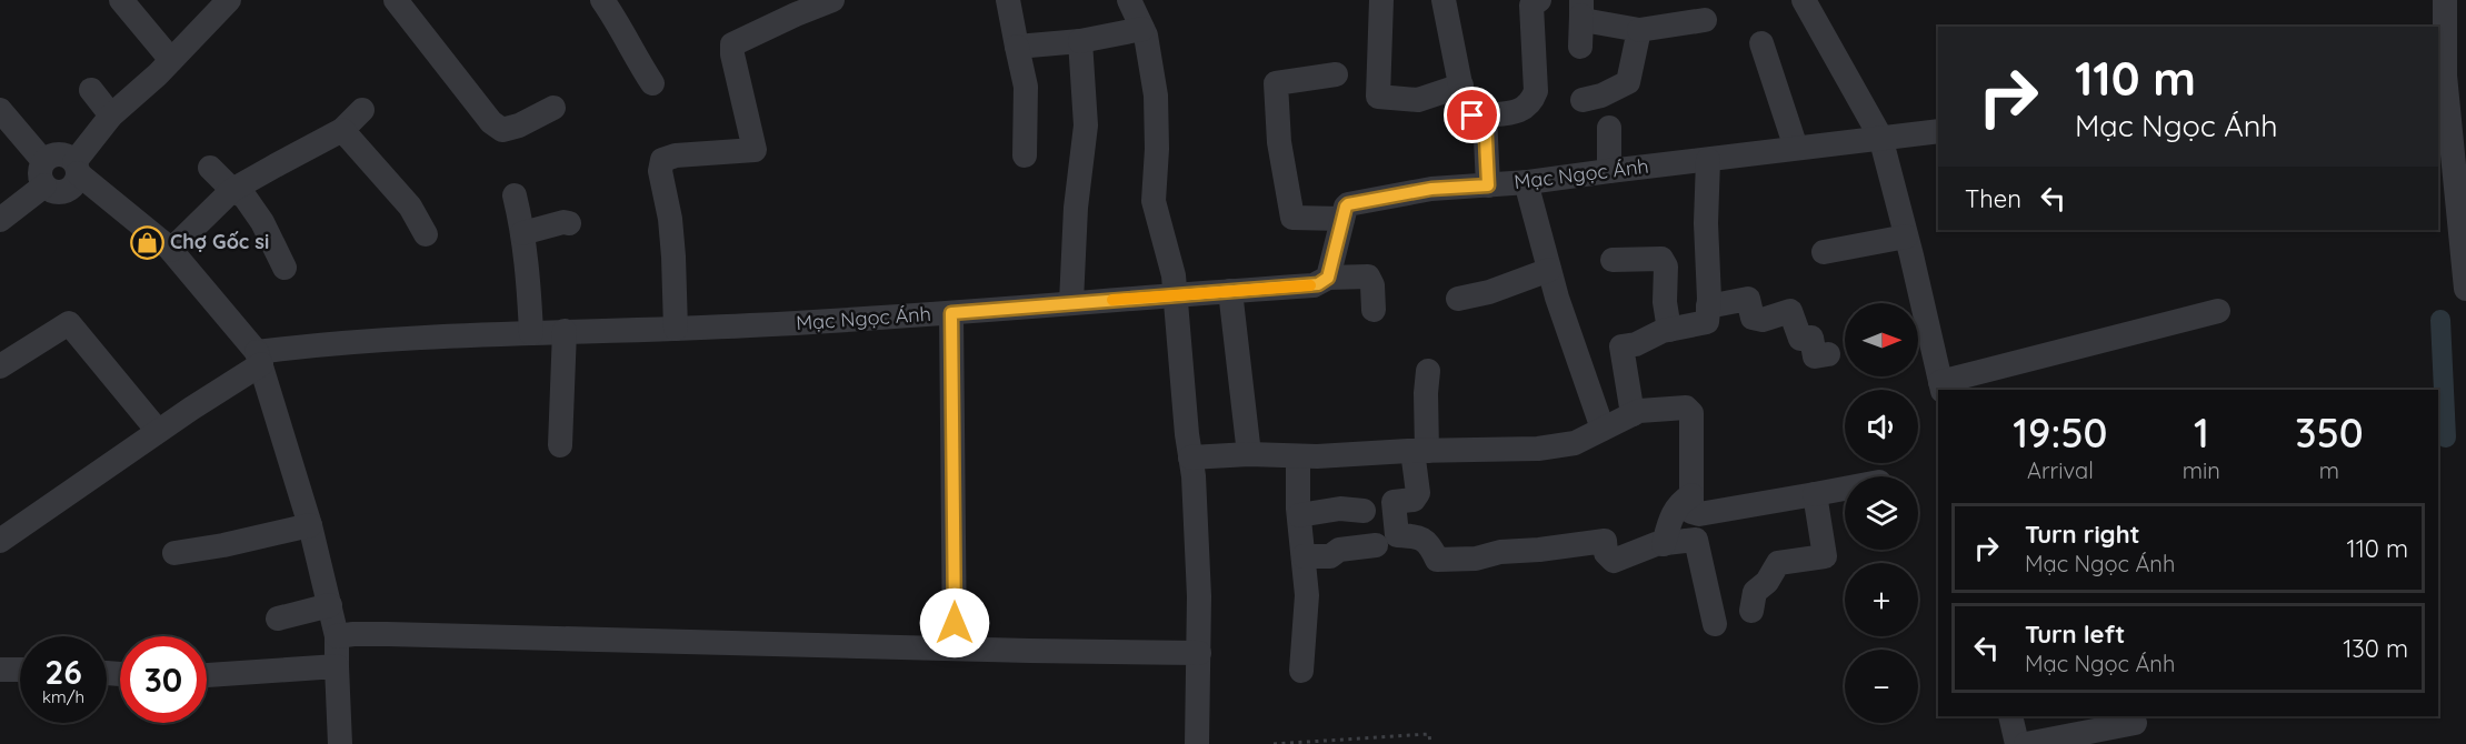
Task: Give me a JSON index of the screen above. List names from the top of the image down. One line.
{"streets":{"street":["Mạc Ngọc Ánh"]},"places":{"shop":["Chợ Gốc si"]},"north":"right","page":{"turn":["110 m","Mạc Ngọc Ánh"],"then":"Then","map_buttons":["+","−"],"eta":["19:50","Arrival","1","min","350","m"],"list":[{"name":"Turn right","note":"Mạc Ngọc Ánh","value":"110 m"},{"name":"Turn left","note":"Mạc Ngọc Ánh","value":"130 m"}],"speed":"26 km/h","limit":"30"}}
